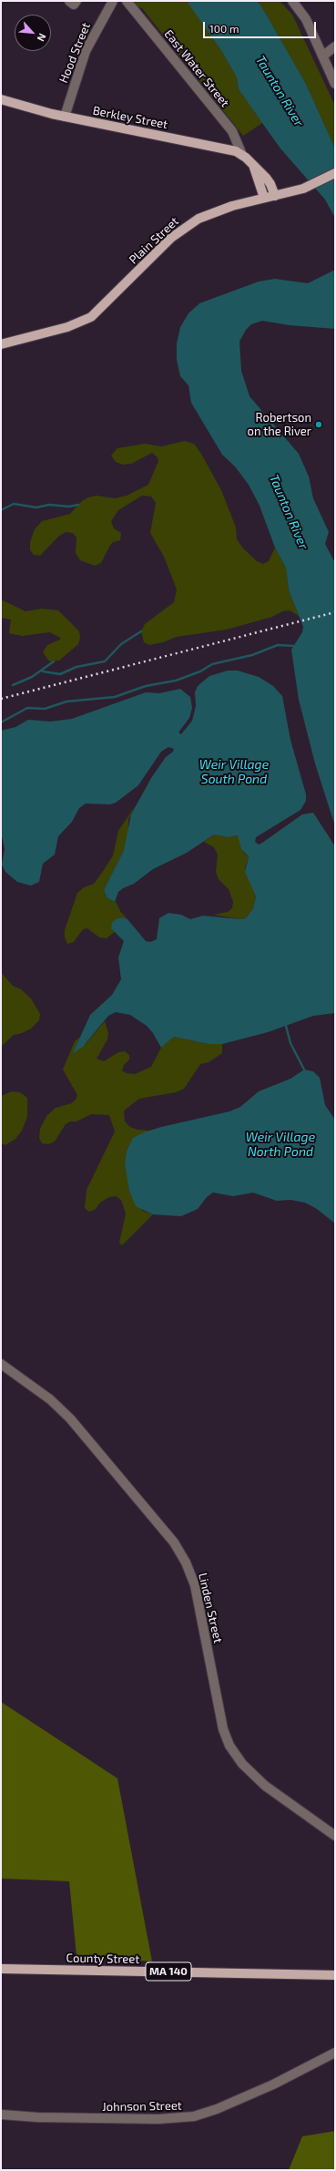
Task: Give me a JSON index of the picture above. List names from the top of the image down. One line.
{"streets":{"main road":["Berkley Street","Plain Street","County Street","MA 140"],"street":["Hood Street","East Water Street","Linden Street","Johnson Street"]},"crossings":[["Hood Street","Berkley Street"],["East Water Street","Berkley Street"]],"water":["Taunton River","Weir Village South Pond","Weir Village North Pond"],"places":["Robertson on the River"],"scale_bar":"100 m","north":"bottom right"}
